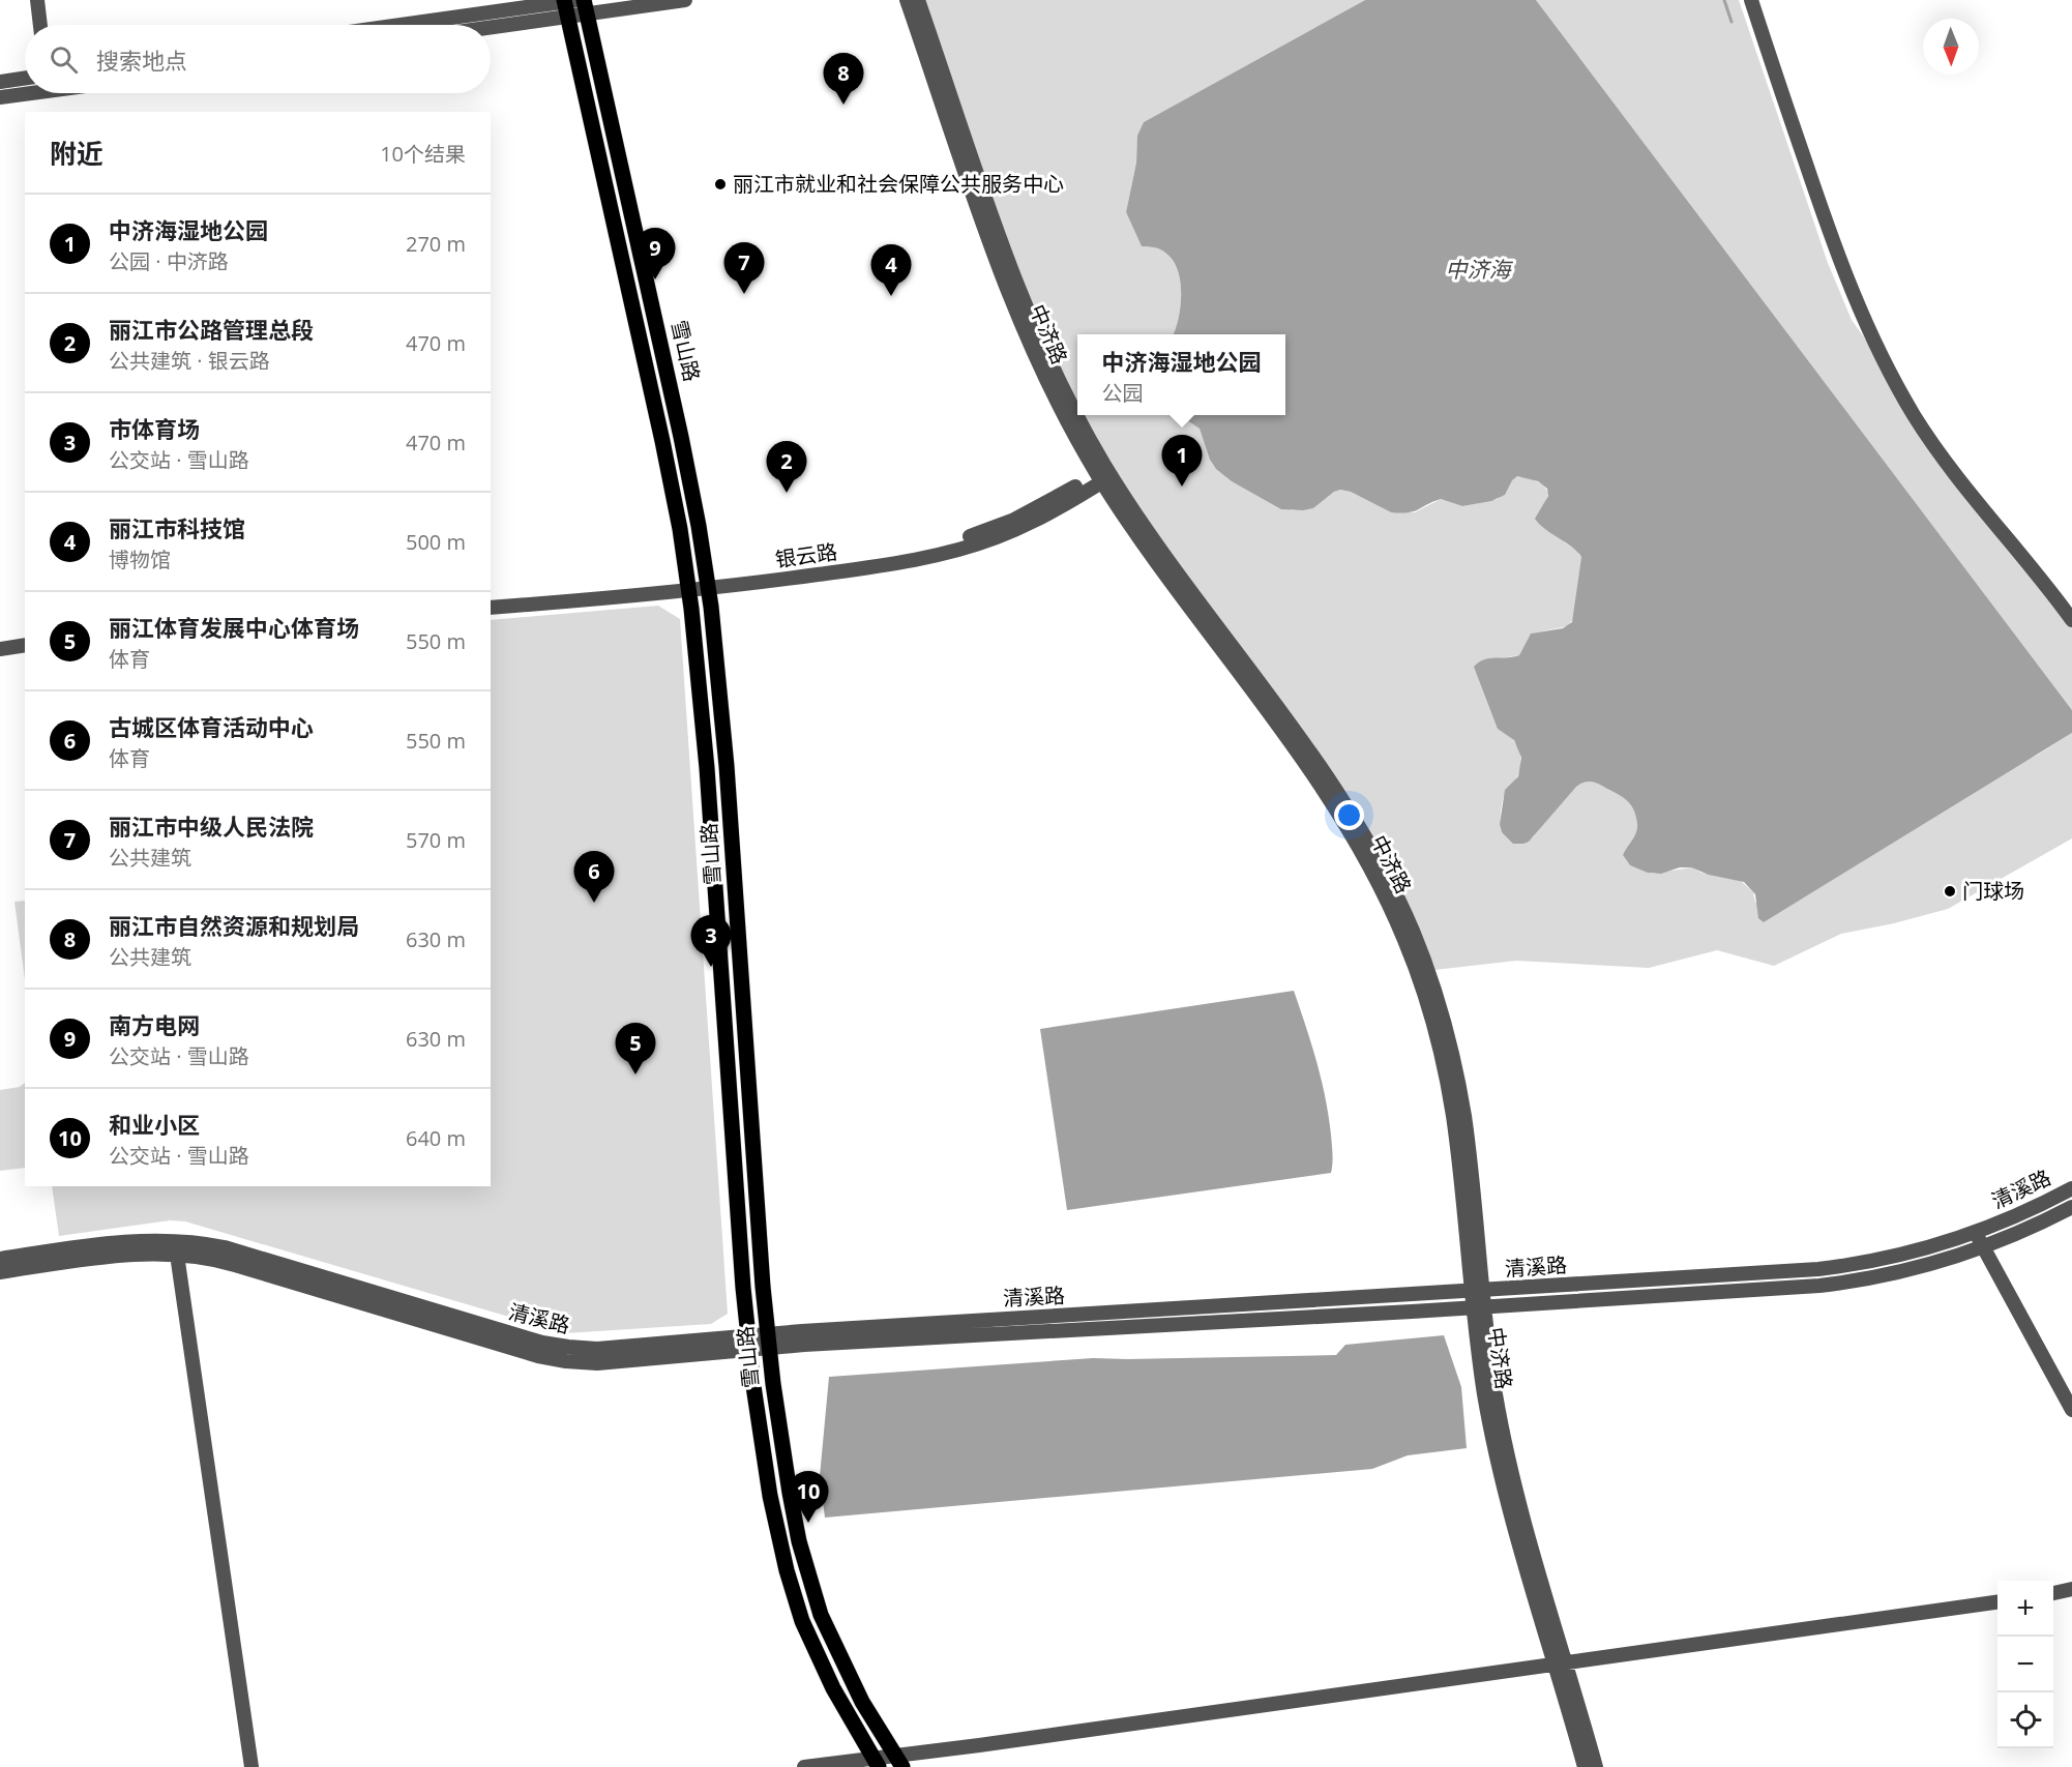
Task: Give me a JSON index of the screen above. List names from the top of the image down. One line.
{"streets":{"main road":["雪山路"],"street":["中济路","银云路","清溪路"]},"crossings":[["中济路","银云路"],["中济路","清溪路"],["雪山路","银云路"],["雪山路","清溪路"]],"water":["中济海"],"places":["丽江市就业和社会保障公共服务中心","门球场"],"north":"bottom","page":{"search":"搜索地点","pins":["8","9","7","4","1","2","6","3","5","10"],"heading":["附近","10个结果"],"list":[{"mark":"1","name":"中济海湿地公园","note":"公园 · 中济路","value":"270 m"},{"mark":"2","name":"丽江市公路管理总段","note":"公共建筑 · 银云路","value":"470 m"},{"mark":"3","name":"市体育场","note":"公交站 · 雪山路","value":"470 m"},{"mark":"4","name":"丽江市科技馆","note":"博物馆","value":"500 m"},{"mark":"5","name":"丽江体育发展中心体育场","note":"体育","value":"550 m"},{"mark":"6","name":"古城区体育活动中心","note":"体育","value":"550 m"},{"mark":"7","name":"丽江市中级人民法院","note":"公共建筑","value":"570 m"},{"mark":"8","name":"丽江市自然资源和规划局","note":"公共建筑","value":"630 m"},{"mark":"9","name":"南方电网","note":"公交站 · 雪山路","value":"630 m"},{"mark":"10","name":"和业小区","note":"公交站 · 雪山路","value":"640 m"}],"popup":["中济海湿地公园","公园"],"map_buttons":["+","−"]}}
